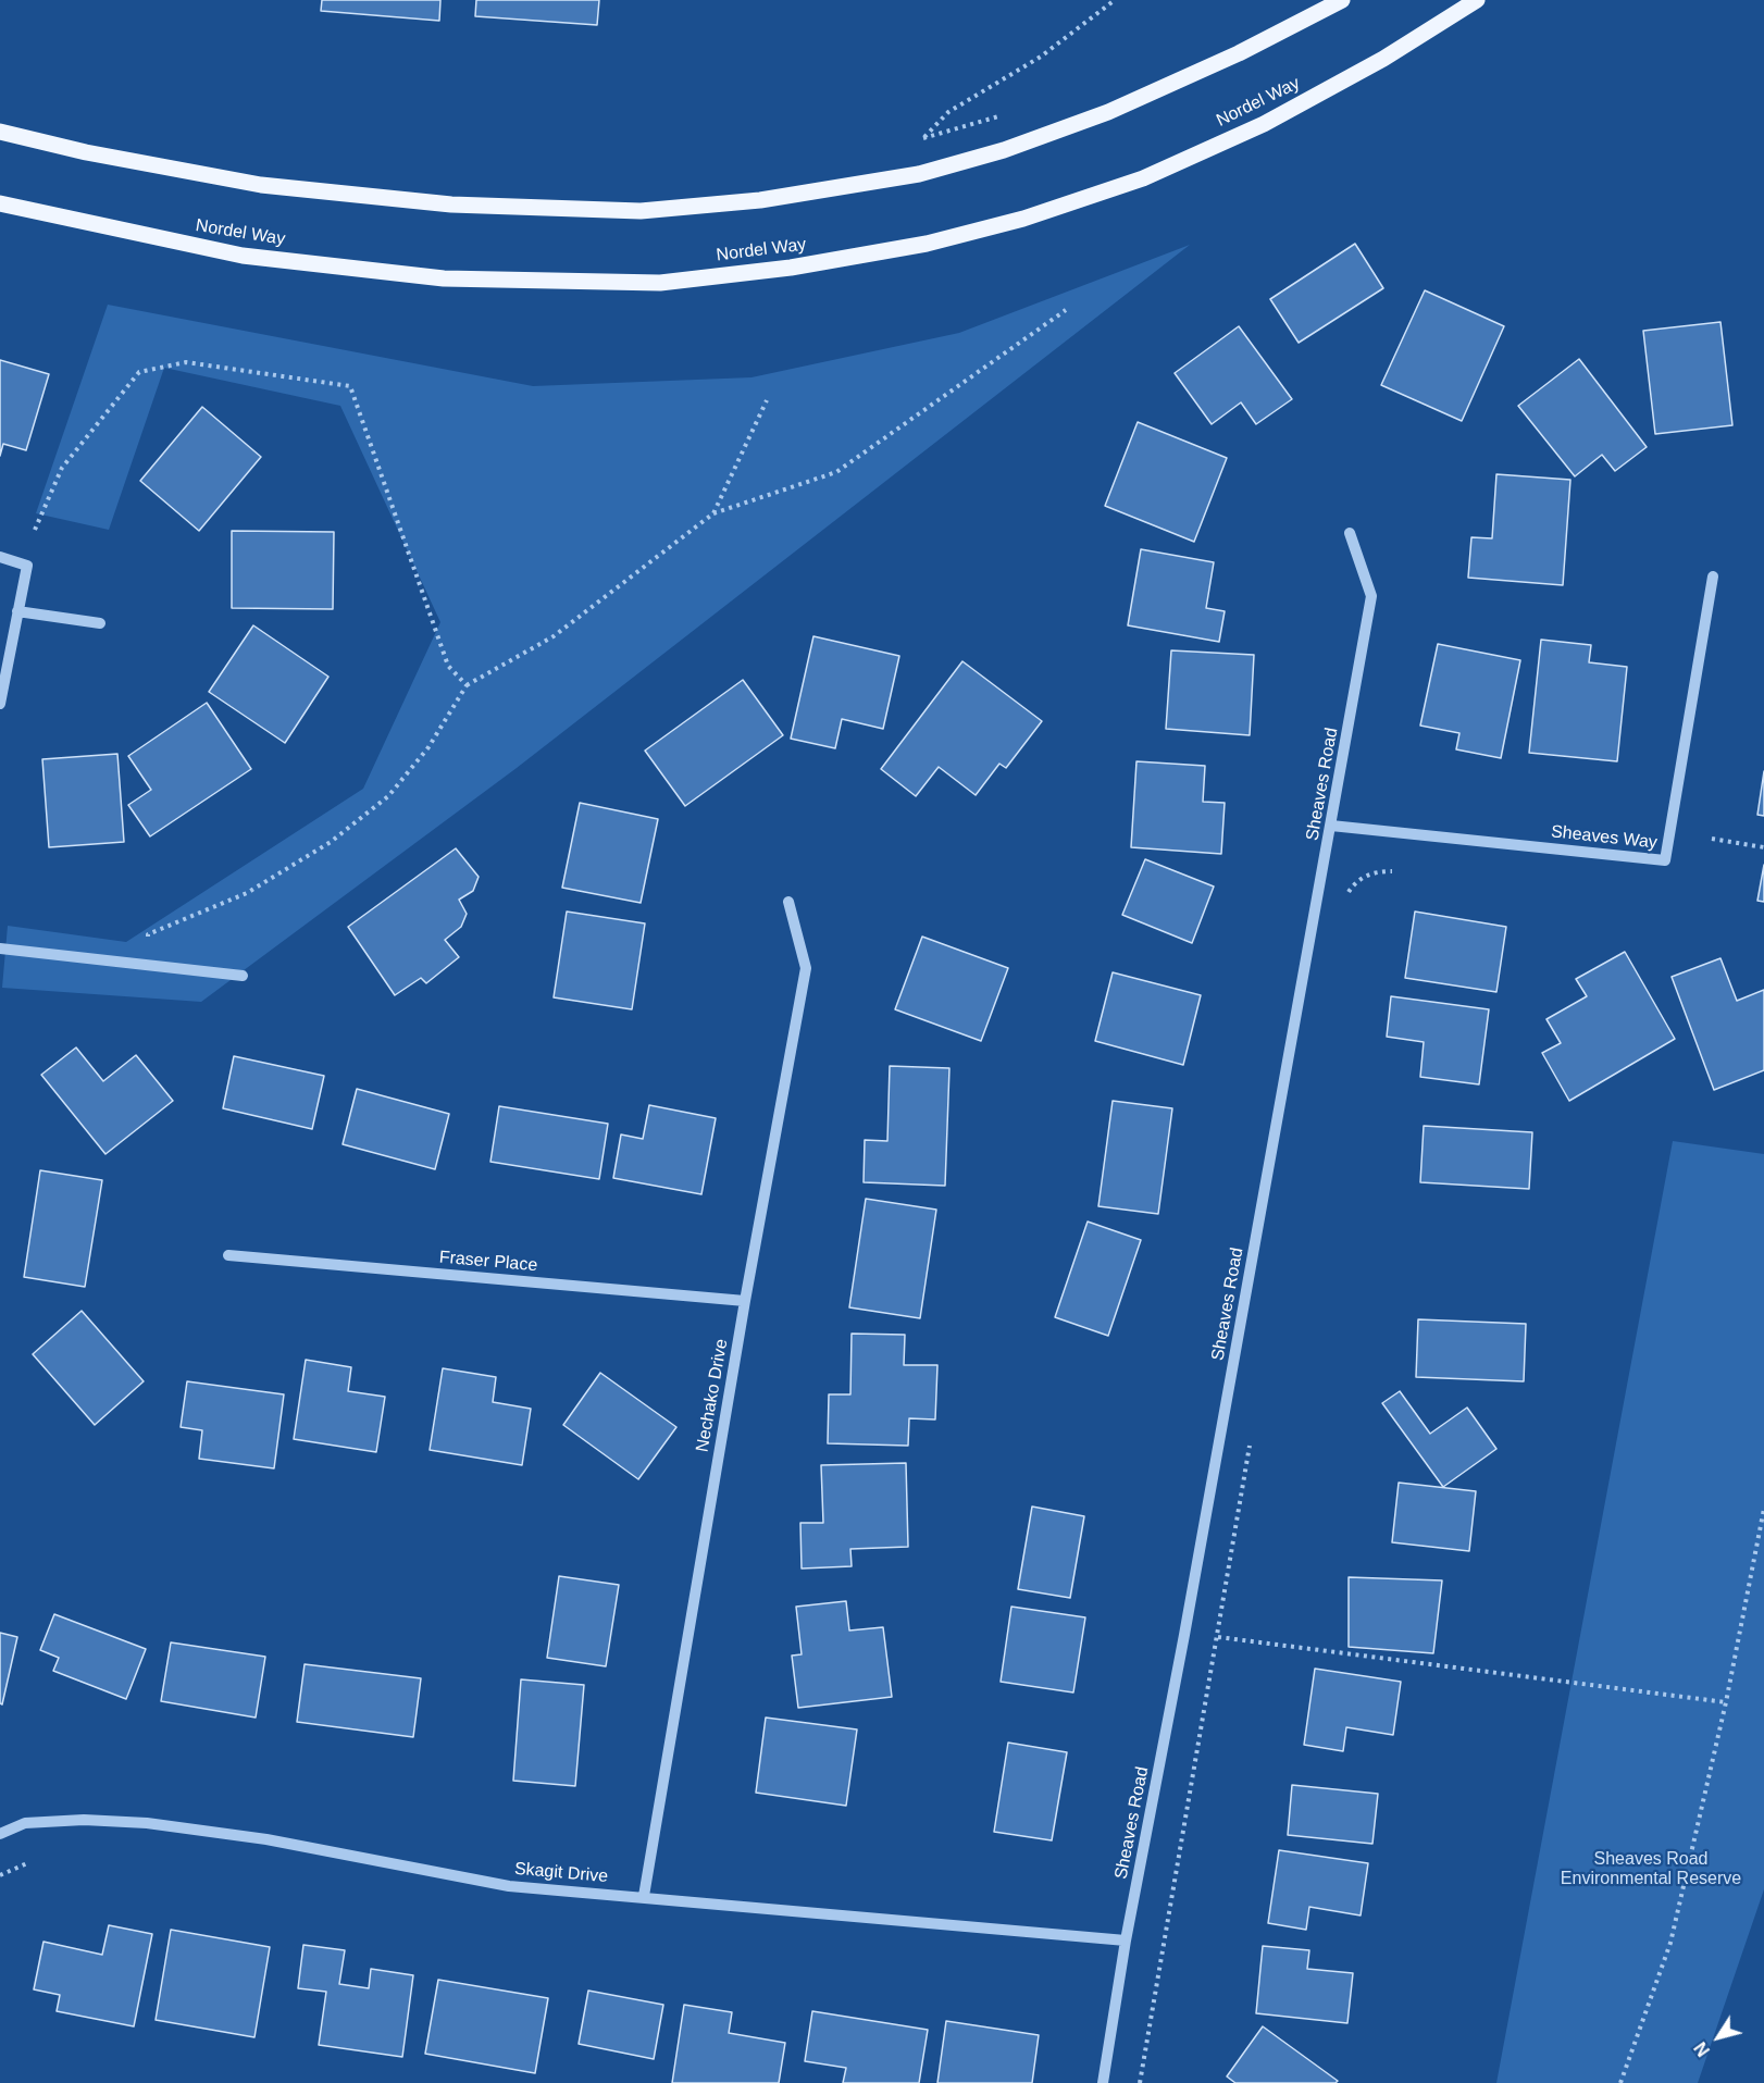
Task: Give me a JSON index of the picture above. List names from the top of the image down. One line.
{"streets":{"main road":["Nordel Way"],"street":["Sheaves Road","Sheaves Way","Fraser Place","Nechako Drive","Skagit Drive"]},"crossings":[["Sheaves Road","Sheaves Way"],["Sheaves Road","Skagit Drive"],["Fraser Place","Nechako Drive"],["Nechako Drive","Skagit Drive"]],"parks":["Sheaves Road Environmental Reserve"],"north":"bottom left"}
